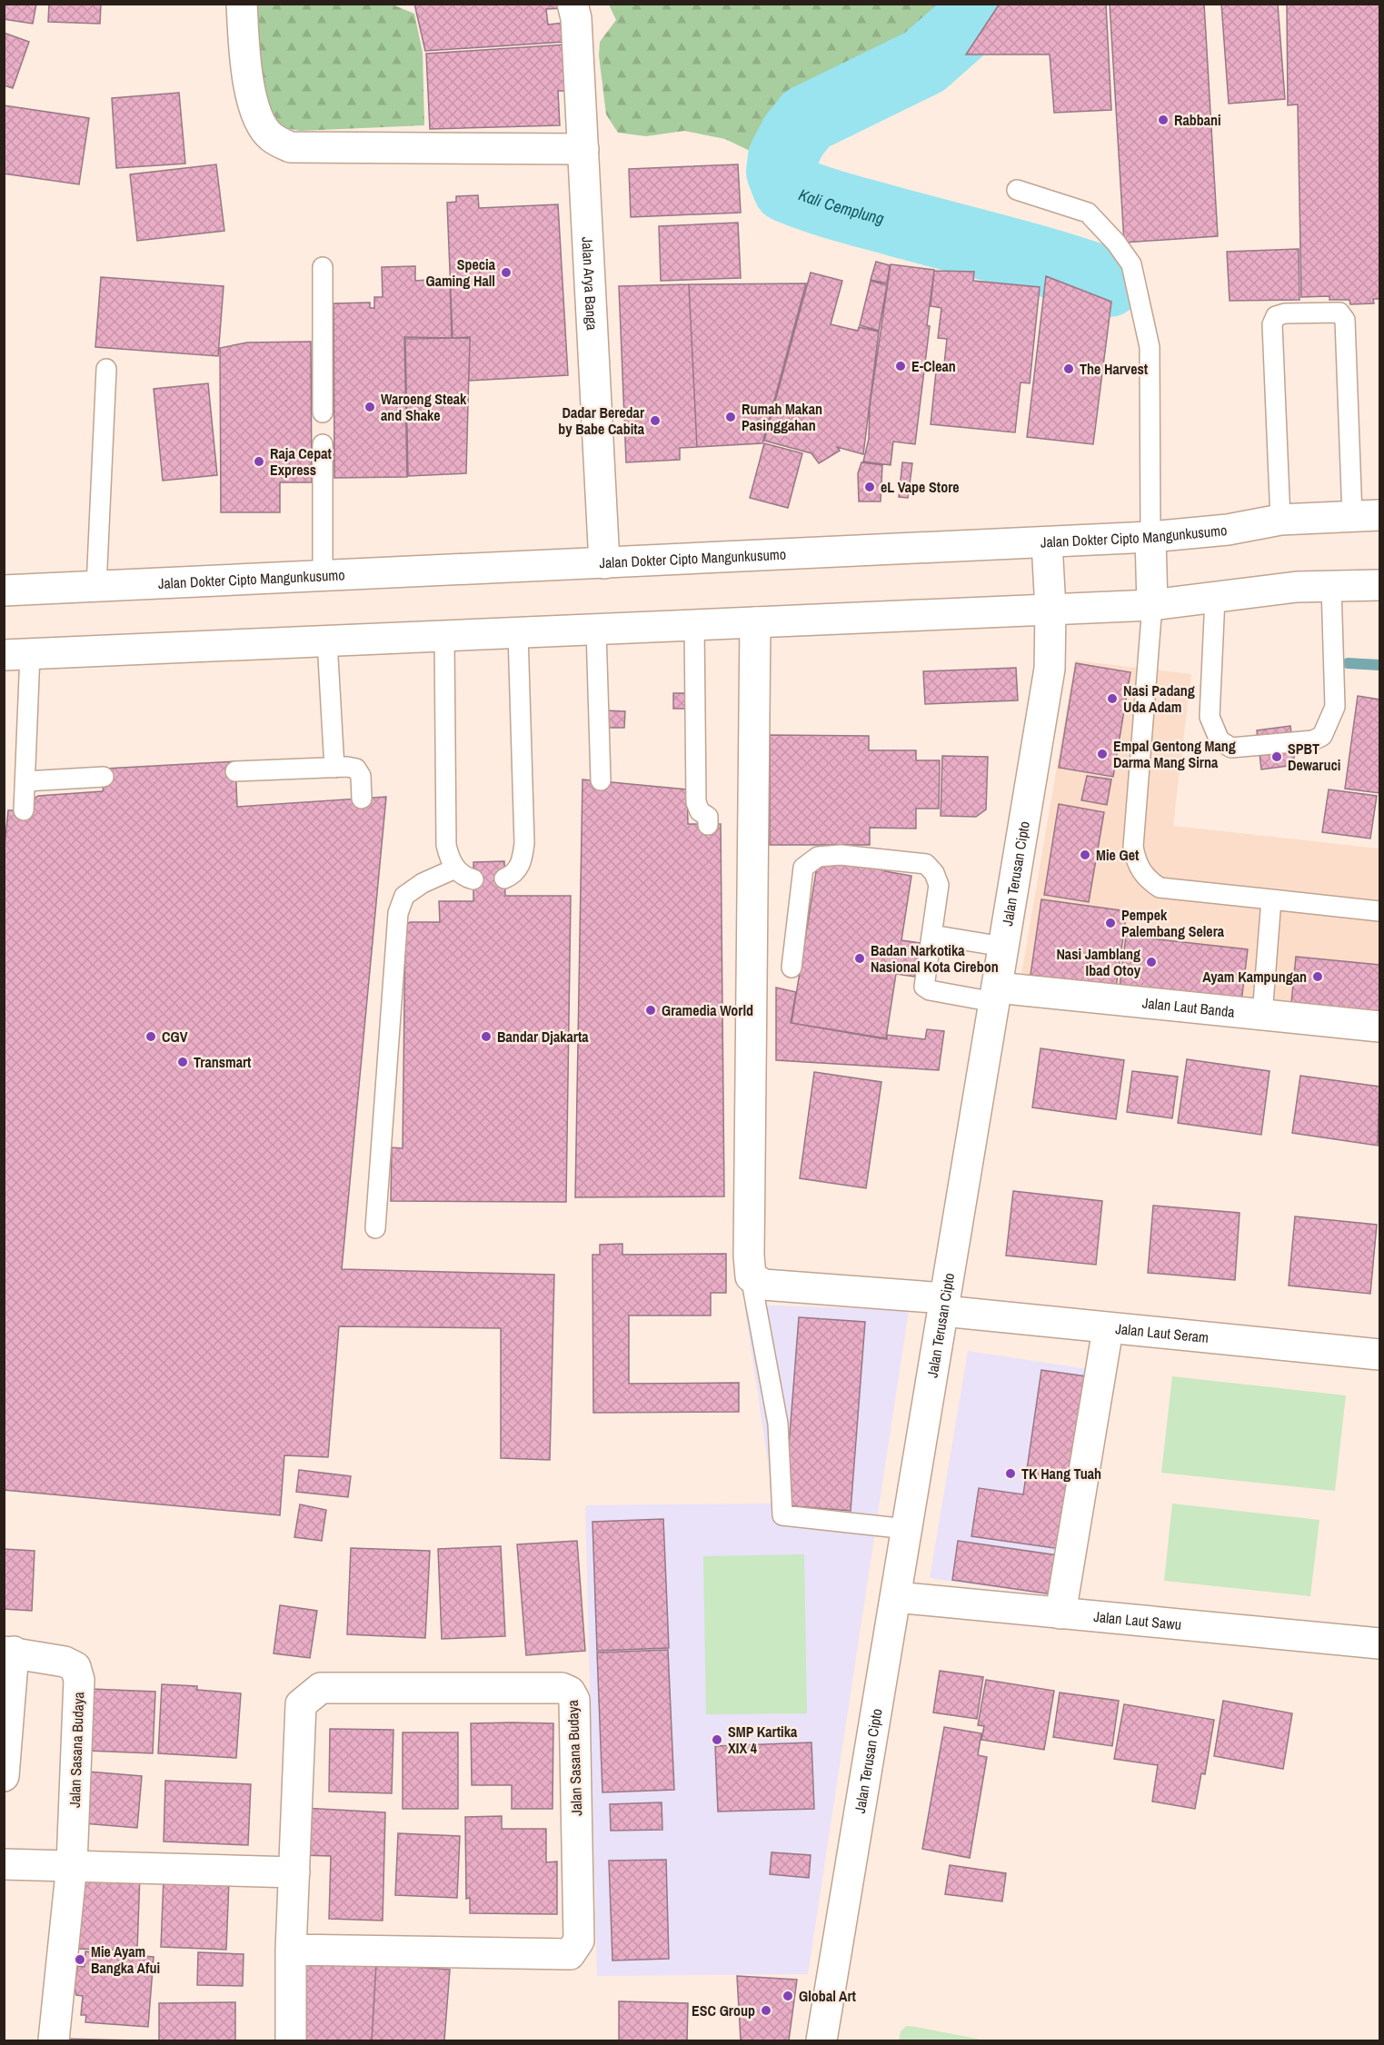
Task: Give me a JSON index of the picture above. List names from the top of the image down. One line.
{"streets":{"street":["Jalan Arya Banga","Jalan Dokter Cipto Mangunkusumo","Jalan Terusan Cipto","Jalan Laut Banda","Jalan Laut Seram","Jalan Laut Sawu","Jalan Sasana Budaya"]},"crossings":[["Jalan Arya Banga","Jalan Dokter Cipto Mangunkusumo"],["Jalan Dokter Cipto Mangunkusumo","Jalan Terusan Cipto"],["Jalan Terusan Cipto","Jalan Laut Banda"],["Jalan Terusan Cipto","Jalan Laut Seram"],["Jalan Terusan Cipto","Jalan Laut Sawu"]],"water":["Kali Cemplung"],"places":["Rabbani","Specia Gaming Hall","E-Clean","The Harvest","Waroeng Steak and Shake","Rumah Makan Pasinggahan","Dadar Beredar by Babe Cabita","Raja Cepat Express","eL Vape Store","Nasi Padang Uda Adam","Empal Gentong Mang Darma Mang Sirna","SPBT Dewaruci","Mie Get","Pempek Palembang Selera","Badan Narkotika Nasional Kota Cirebon","Nasi Jamblang Ibad Otoy","Ayam Kampungan","Gramedia World","CGV","Bandar Djakarta","Transmart","TK Hang Tuah","SMP Kartika XIX 4","Mie Ayam Bangka Afui","Global Art","ESC Group"]}
